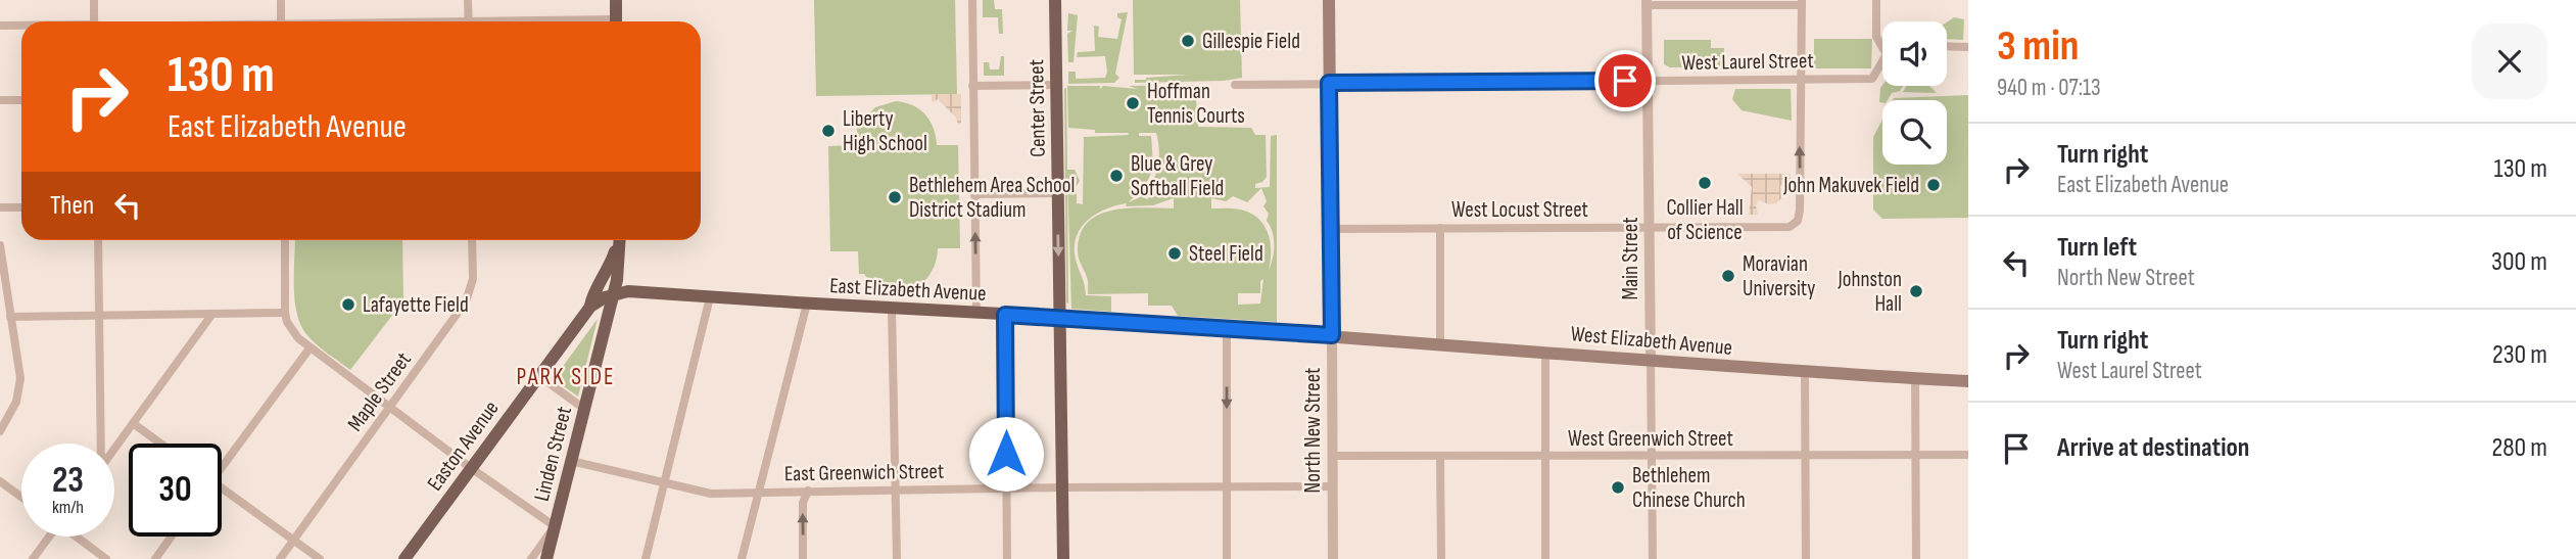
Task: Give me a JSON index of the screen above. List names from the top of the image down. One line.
{"streets":{"main road":["Center Street","East Elizabeth Avenue","West Elizabeth Avenue","North New Street","Easton Avenue","Linden Street"],"street":["West Laurel Street","West Locust Street","Main Street","Maple Street","West Greenwich Street","East Greenwich Street"]},"crossings":[["West Laurel Street","West Locust Street"],["West Laurel Street","Main Street"],["West Laurel Street","North New Street"],["Center Street","East Elizabeth Avenue"],["Center Street","East Greenwich Street"],["West Locust Street","Main Street"],["West Locust Street","North New Street"],["Main Street","West Elizabeth Avenue"],["Main Street","West Greenwich Street"],["East Elizabeth Avenue","West Elizabeth Avenue"],["East Elizabeth Avenue","North New Street"],["East Elizabeth Avenue","Easton Avenue"],["East Elizabeth Avenue","Linden Street"],["West Elizabeth Avenue","North New Street"],["North New Street","West Greenwich Street"],["North New Street","East Greenwich Street"],["Easton Avenue","Linden Street"],["Linden Street","East Greenwich Street"]],"districts":["PARK SIDE"],"places":["Gillespie Field","Hoffman Tennis Courts","Liberty High School","Blue & Grey Softball Field","Collier Hall of Science","John Makuvek Field","Bethlehem Area School District Stadium","Steel Field","Moravian University","Johnston Hall","Lafayette Field","Bethlehem Chinese Church"],"page":{"heading":["3 min","940 m · 07:13"],"turn":["130 m","East Elizabeth Avenue"],"list":[{"name":"Turn right","note":"East Elizabeth Avenue","value":"130 m"},{"name":"Turn left","note":"North New Street","value":"300 m"},{"name":"Turn right","note":"West Laurel Street","value":"230 m"},{"name":"Arrive at destination","value":"280 m"}],"then":"Then","speed":"23 km/h","limit":"30"}}
